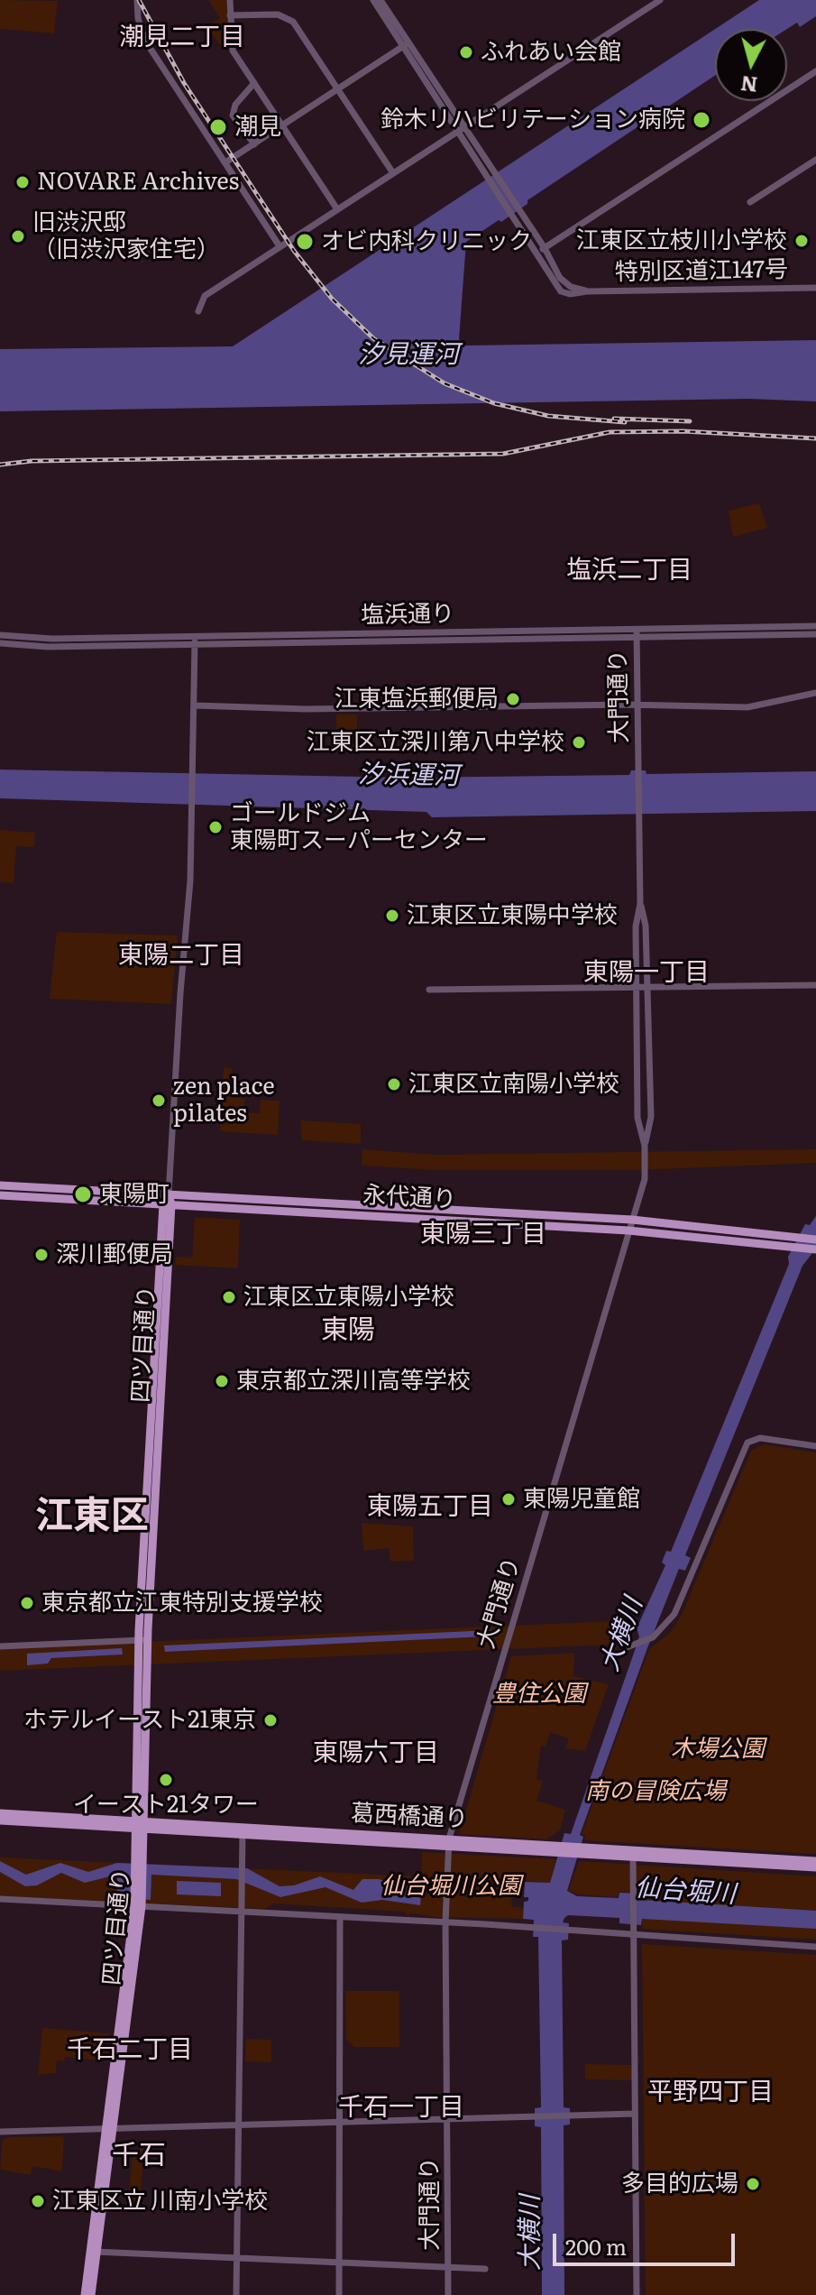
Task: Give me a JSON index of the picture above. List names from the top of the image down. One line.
{"streets":{"main road":["永代通り","四ツ目通り","葛西橋通り"],"street":["特別区道江147号","塩浜通り","大門通り"]},"crossings":[["塩浜通り","大門通り"],["大門通り","永代通り"],["大門通り","葛西橋通り"],["永代通り","四ツ目通り"],["四ツ目通り","葛西橋通り"]],"districts":["潮見二丁目","塩浜二丁目","東陽二丁目","東陽一丁目","東陽三丁目","東陽","東陽五丁目","江東区","東陽六丁目","千石二丁目","平野四丁目","千石一丁目","千石"],"water":["汐見運河","汐浜運河","大横川","仙台堀川"],"parks":["豊住公園","木場公園","南の冒険広場","仙台堀川公園"],"places":["ふれあい会館","鈴木リハビリテーション病院","潮見","NOVARE Archives","旧渋沢邸 （旧渋沢家住宅）","江東区立枝川小学校","オビ内科クリニック","江東塩浜郵便局","江東区立深川第八中学校","ゴールドジム 東陽町スーパーセンター","江東区立東陽中学校","江東区立南陽小学校","zen place pilates","東陽町","深川郵便局","江東区立東陽小学校","東京都立深川高等学校","東陽児童館","東京都立江東特別支援学校","ホテルイースト21東京","イースト21タワー","多目的広場","江東区立 川南小学校"],"scale_bar":"200 m","north":"bottom"}
